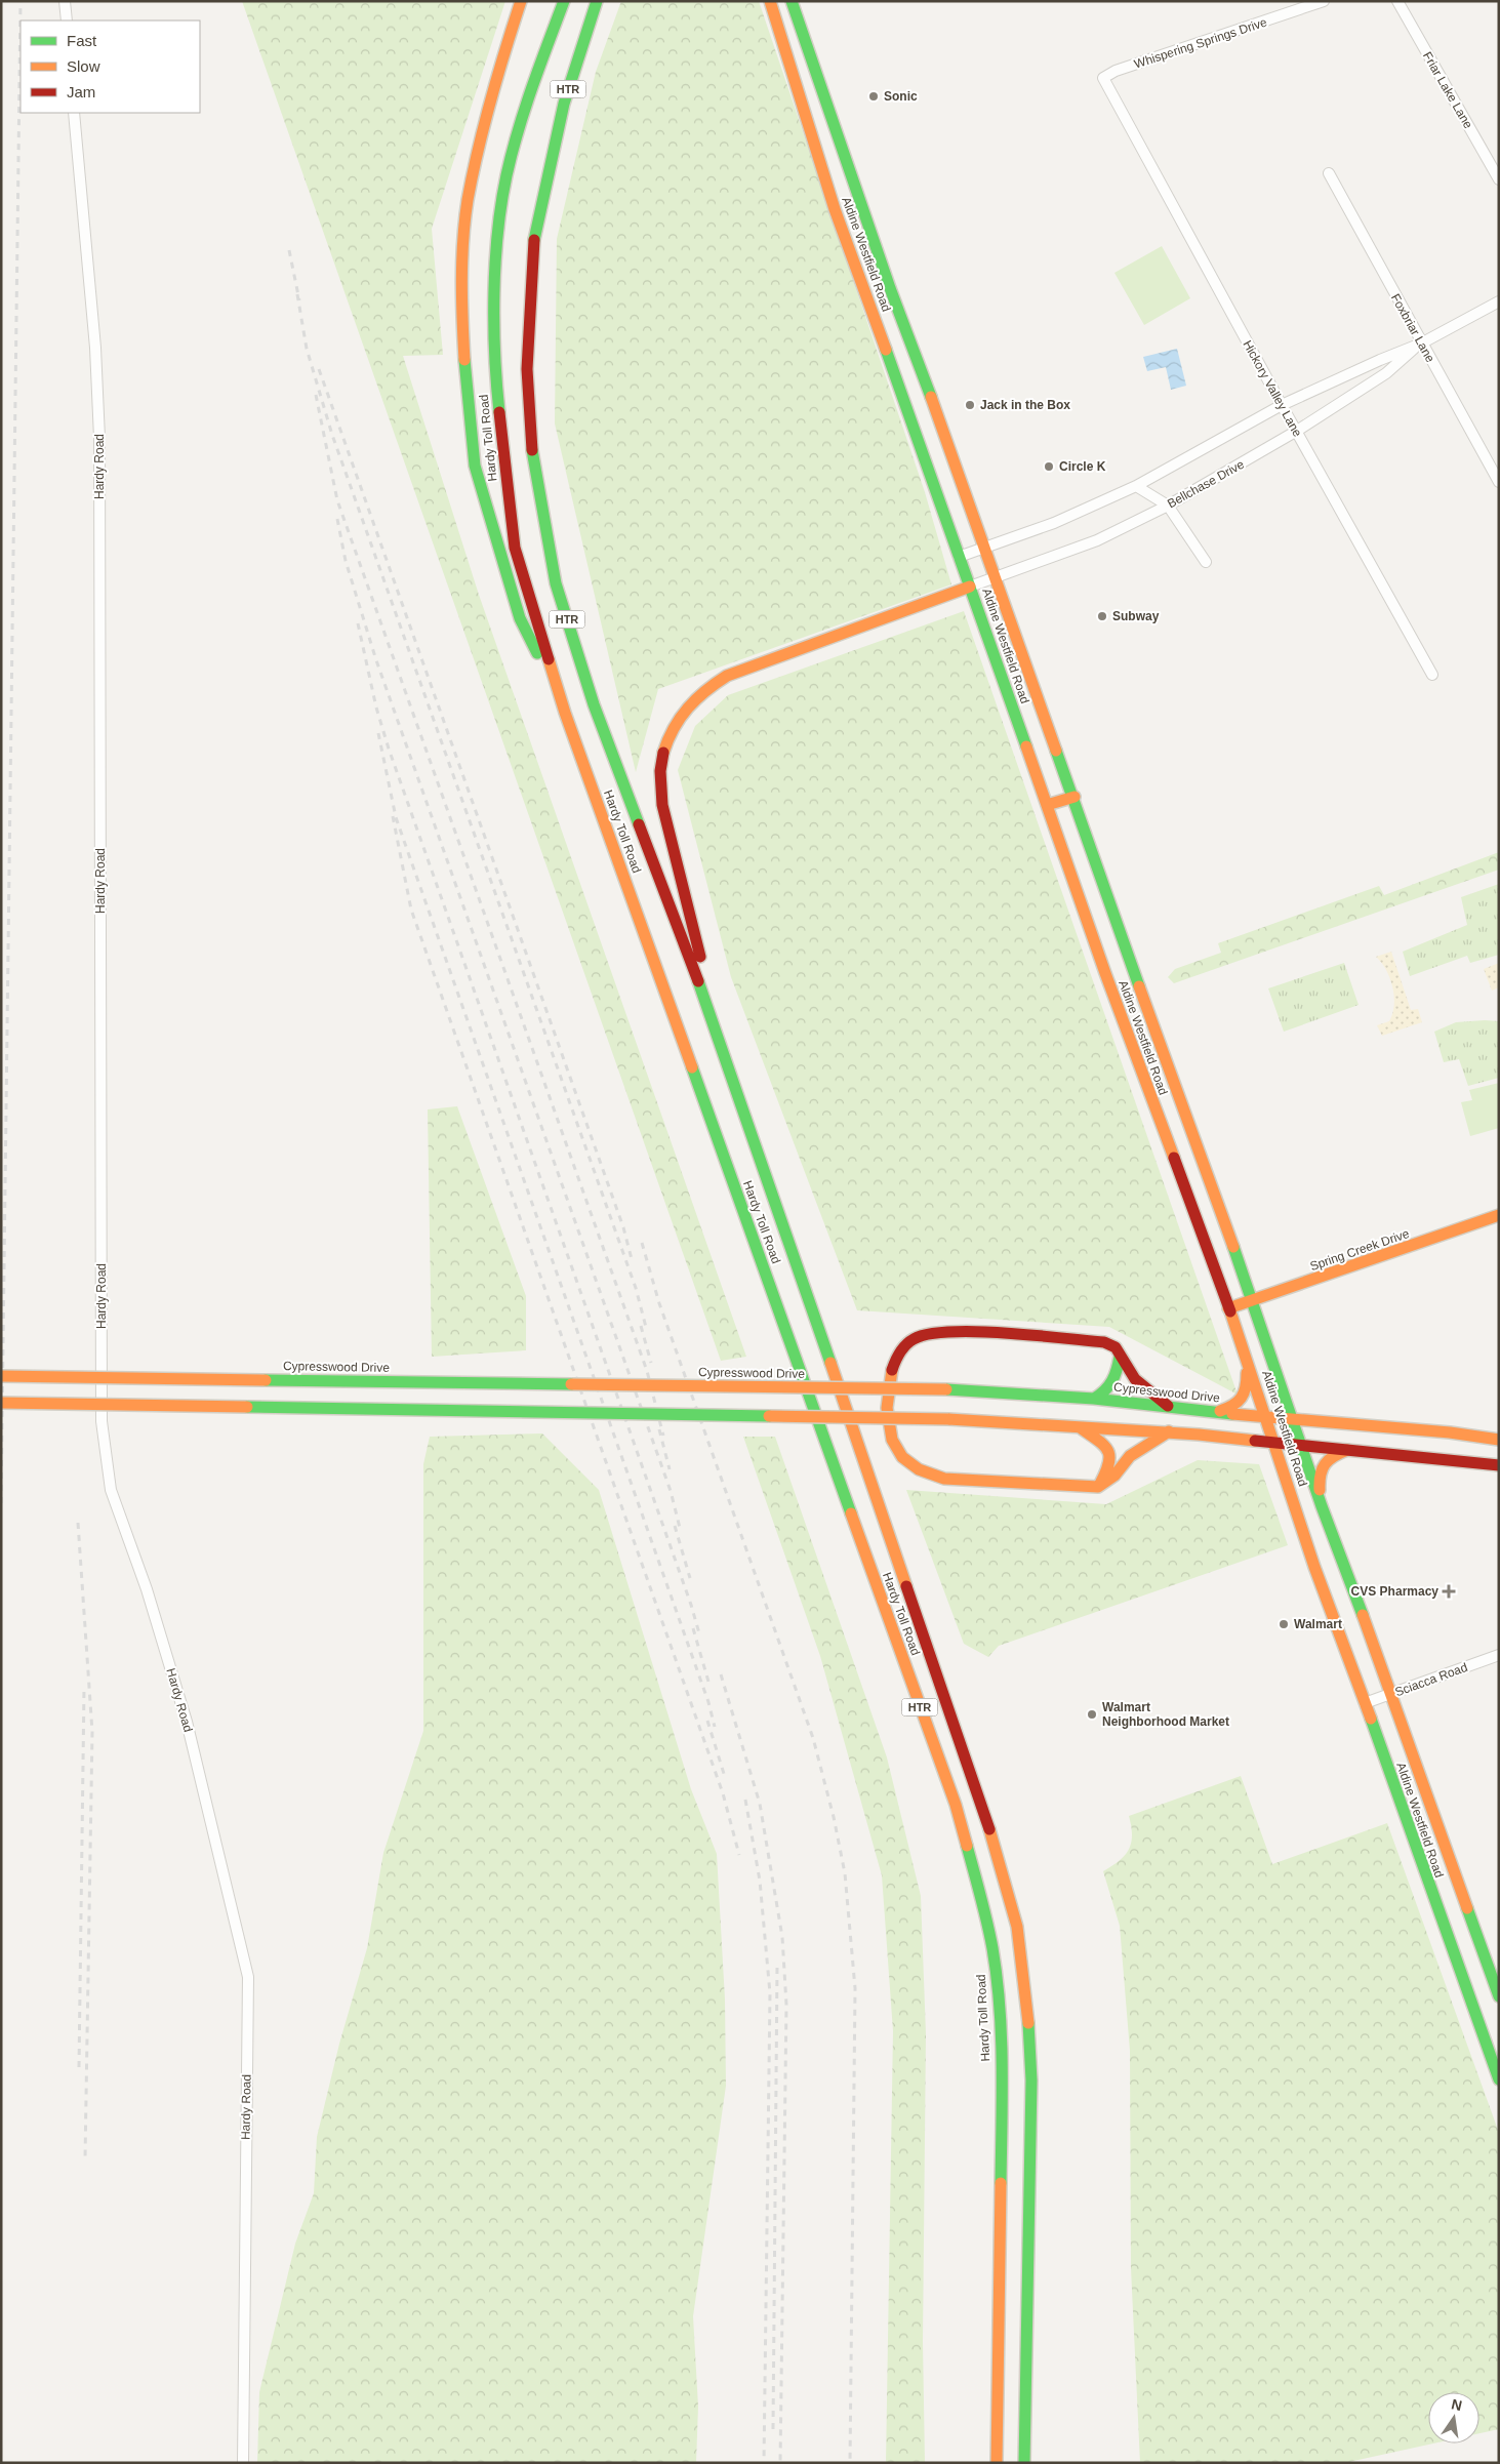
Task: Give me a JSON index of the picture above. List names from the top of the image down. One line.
{"streets":{"main road":["HTR","Aldine Westfield Road","Hardy Toll Road","Spring Creek Drive","Cypresswood Drive"],"street":["Whispering Springs Drive","Friar Lake Lane","Foxbriar Lane","Hickory Valley Lane","Hardy Road","Bellchase Drive","Sciacca Road"]},"crossings":[["Whispering Springs Drive","Hickory Valley Lane"],["Aldine Westfield Road","Bellchase Drive"],["Aldine Westfield Road","Spring Creek Drive"],["Aldine Westfield Road","Cypresswood Drive"],["Aldine Westfield Road","Sciacca Road"],["Foxbriar Lane","Bellchase Drive"],["Hickory Valley Lane","Bellchase Drive"]],"places":{"other":["Sonic","Jack in the Box","Circle K","Subway","Walmart","Walmart Neighborhood Market"],"health":["CVS Pharmacy"]},"legend":["Fast","Slow","Jam"],"north":"top"}
